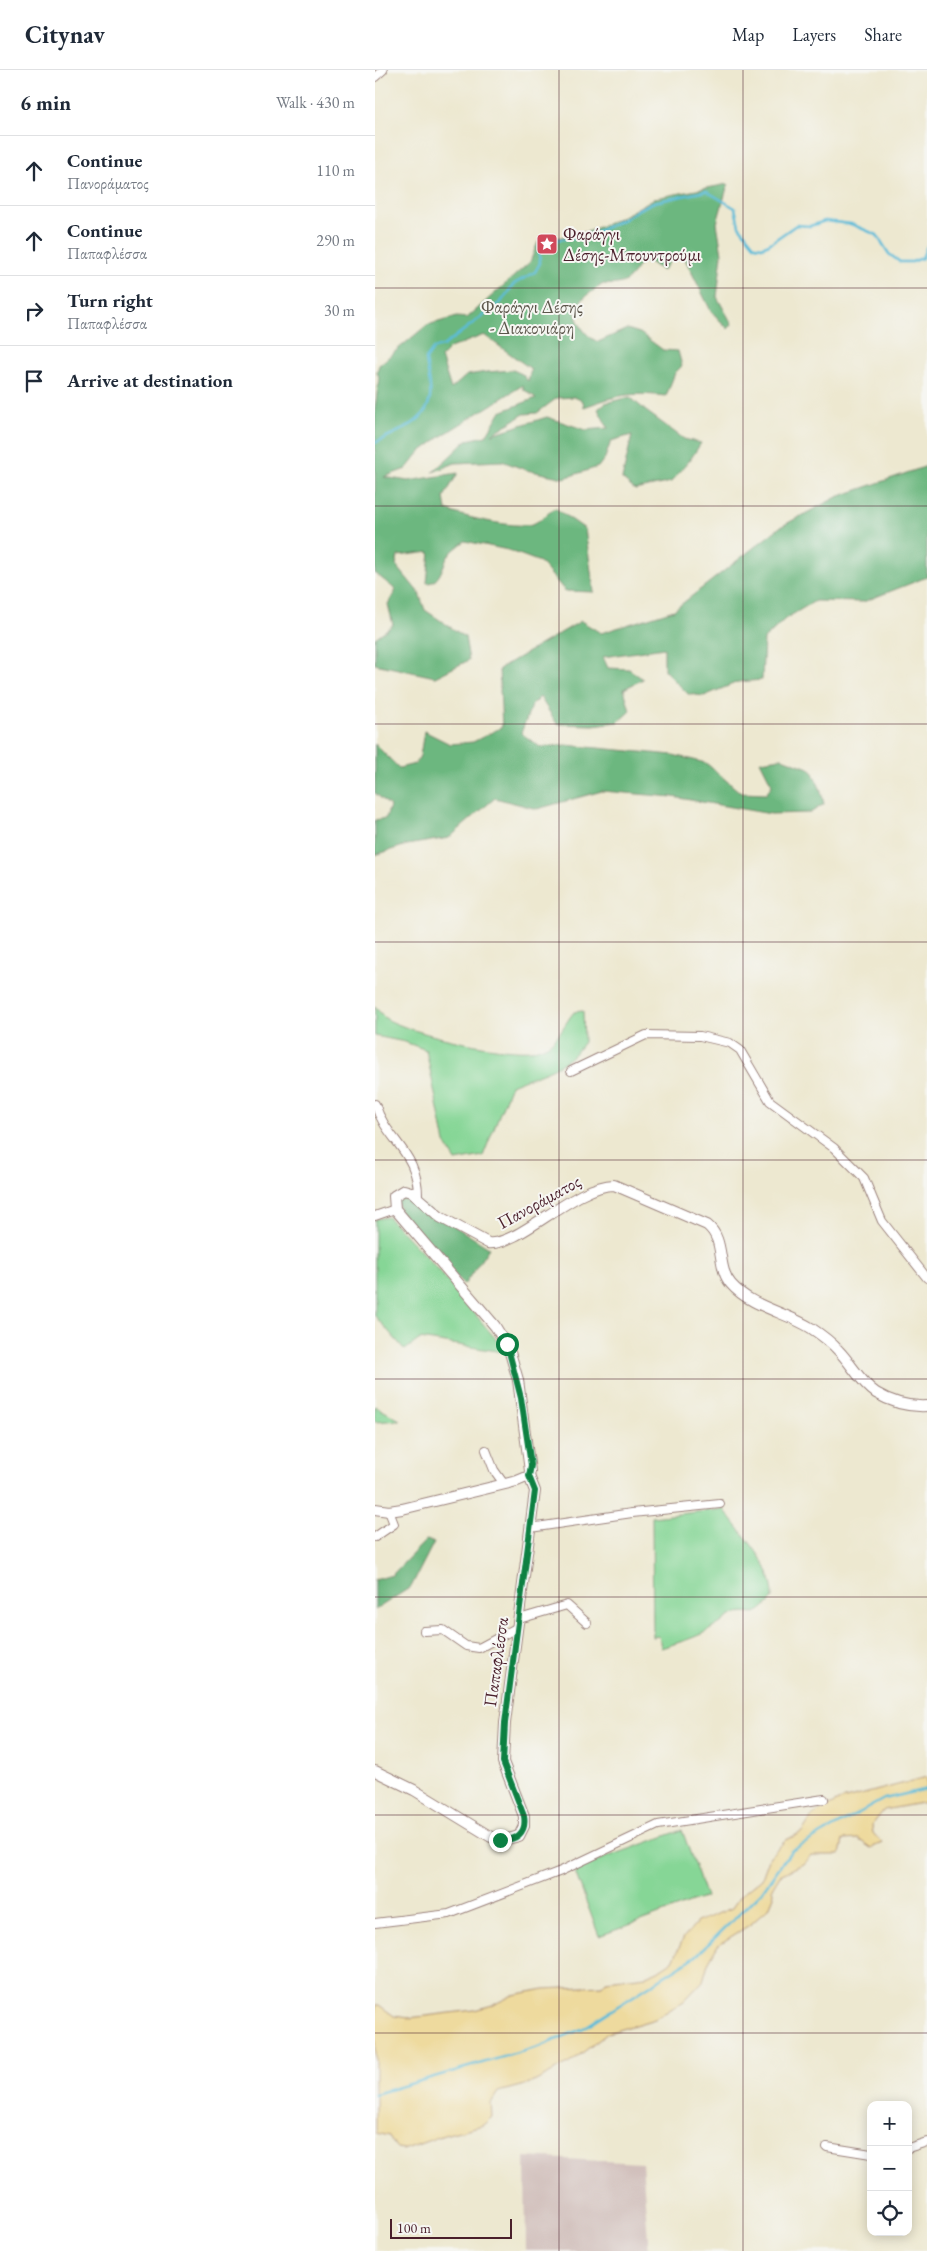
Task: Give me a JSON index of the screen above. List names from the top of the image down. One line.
{"streets":{"main road":["Πανοράματος","Παπαφλέσσα"]},"parks":["Φαράγγι Δέσης - Διακονιάρη"],"places":{"place":["Φαράγγι Δέσης-Μπουντρούμι"]},"scale_bar":"100 m","page":{"header":"Citynav","nav":["Map","Layers","Share"],"heading":["6 min","Walk · 430 m"],"list":[["Continue","Πανοράματος","110 m"],["Continue","Παπαφλέσσα","290 m"],["Turn right","Παπαφλέσσα","30 m"],"Arrive at destination"],"map_buttons":["+","−"],"scale":"100 m"}}
